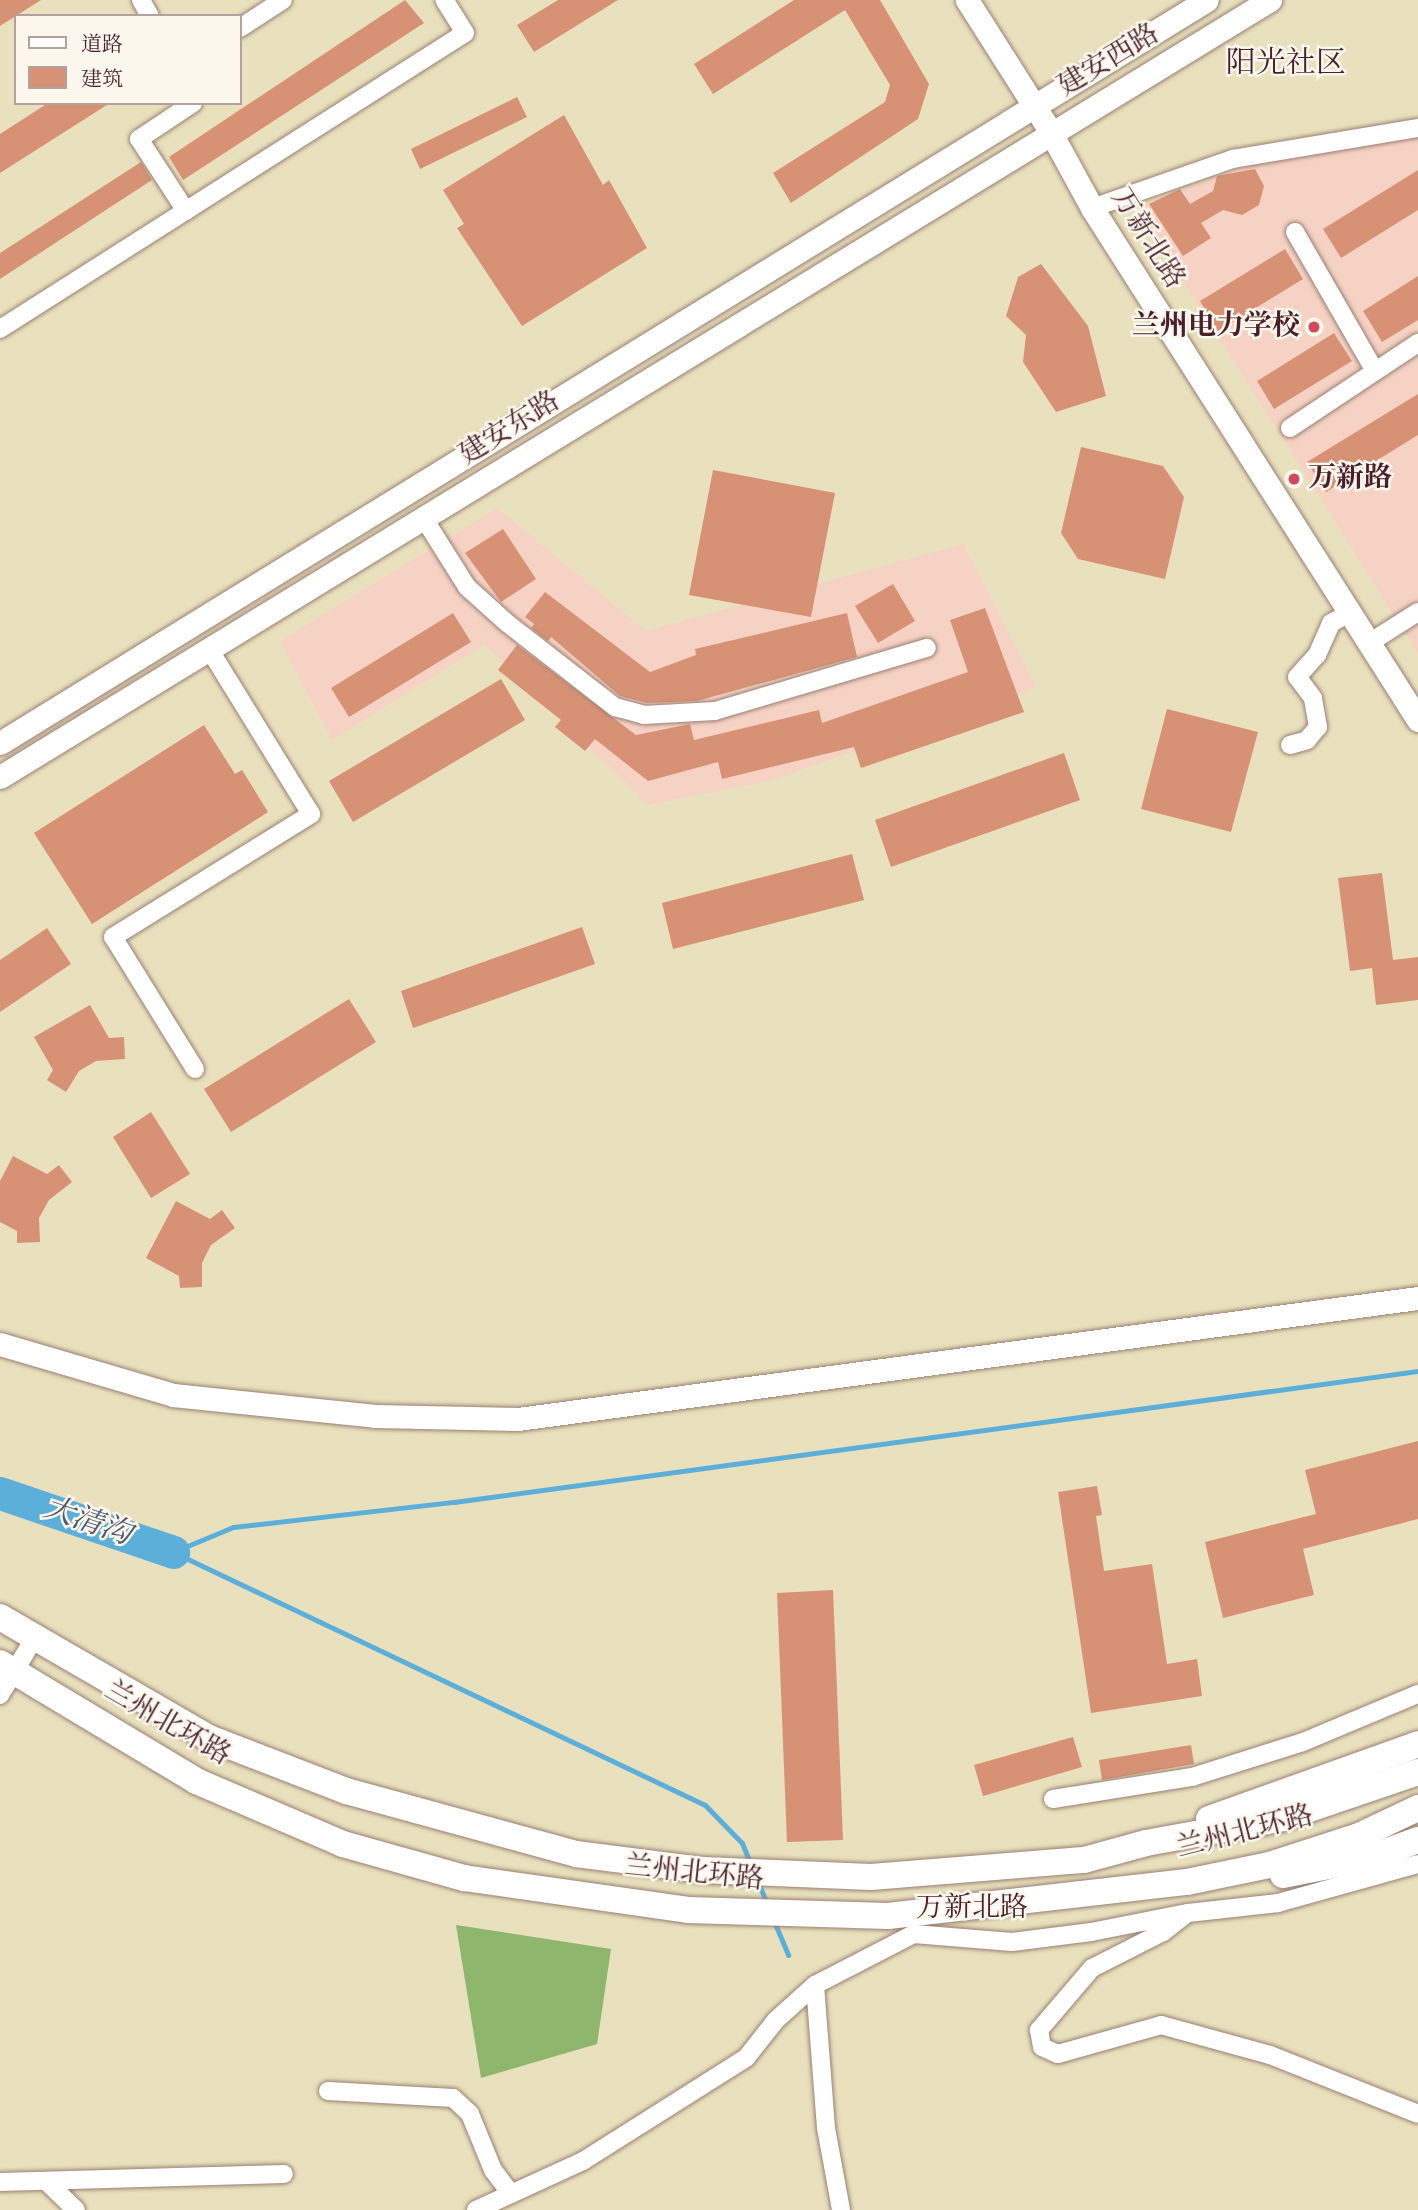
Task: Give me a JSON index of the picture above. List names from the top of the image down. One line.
{"streets":{"highway":["兰州北环路"],"main road":["建安西路","万新北路","建安东路"]},"crossings":[["建安西路","万新北路"],["建安西路","建安东路"],["万新北路","建安东路"]],"districts":["阳光社区"],"water":["大清沟"],"places":["兰州电力学校","万新路"],"legend":["道路","建筑"]}
